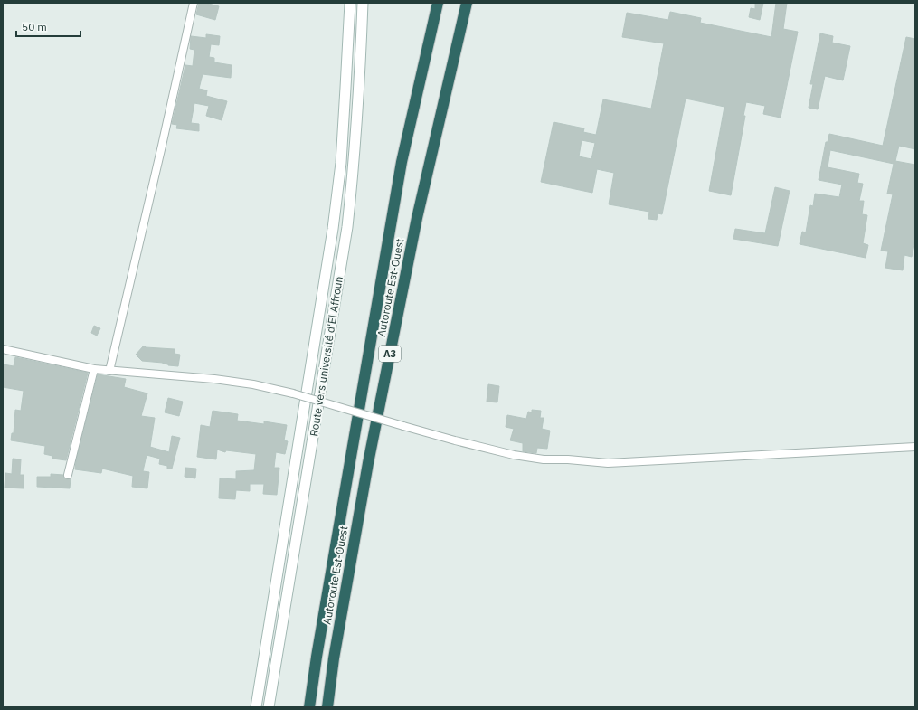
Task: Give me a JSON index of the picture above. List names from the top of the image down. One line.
{"streets":{"highway":["Autoroute Est-Ouest","A3"],"main road":["Route vers université d'El Affroun"]},"scale_bar":"50 m"}
